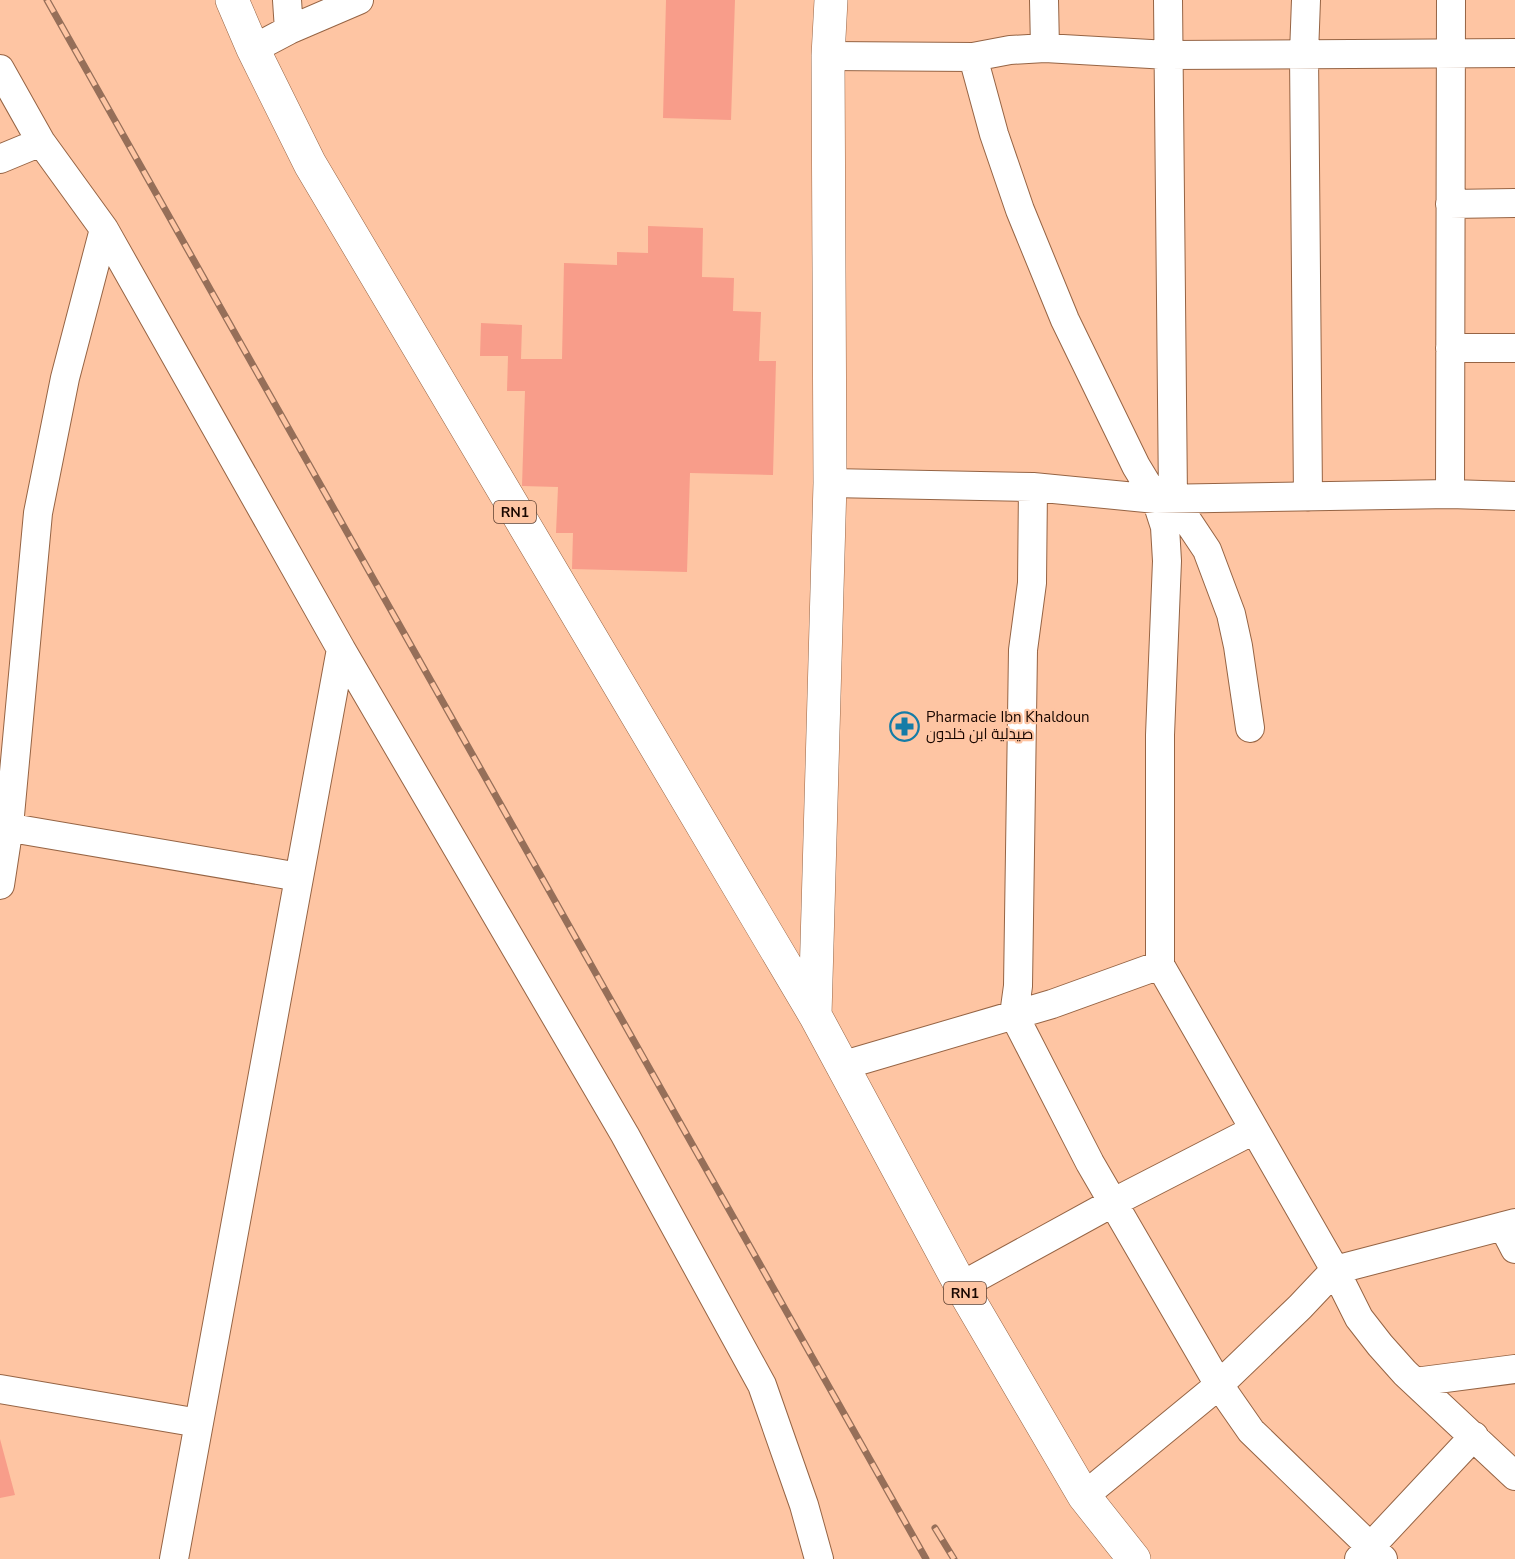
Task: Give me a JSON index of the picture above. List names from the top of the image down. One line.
{"streets":{"main road":["RN1"]},"places":{"pharmacy":["Pharmacie Ibn Khaldoun صيدلية ابن خلدون"]}}
